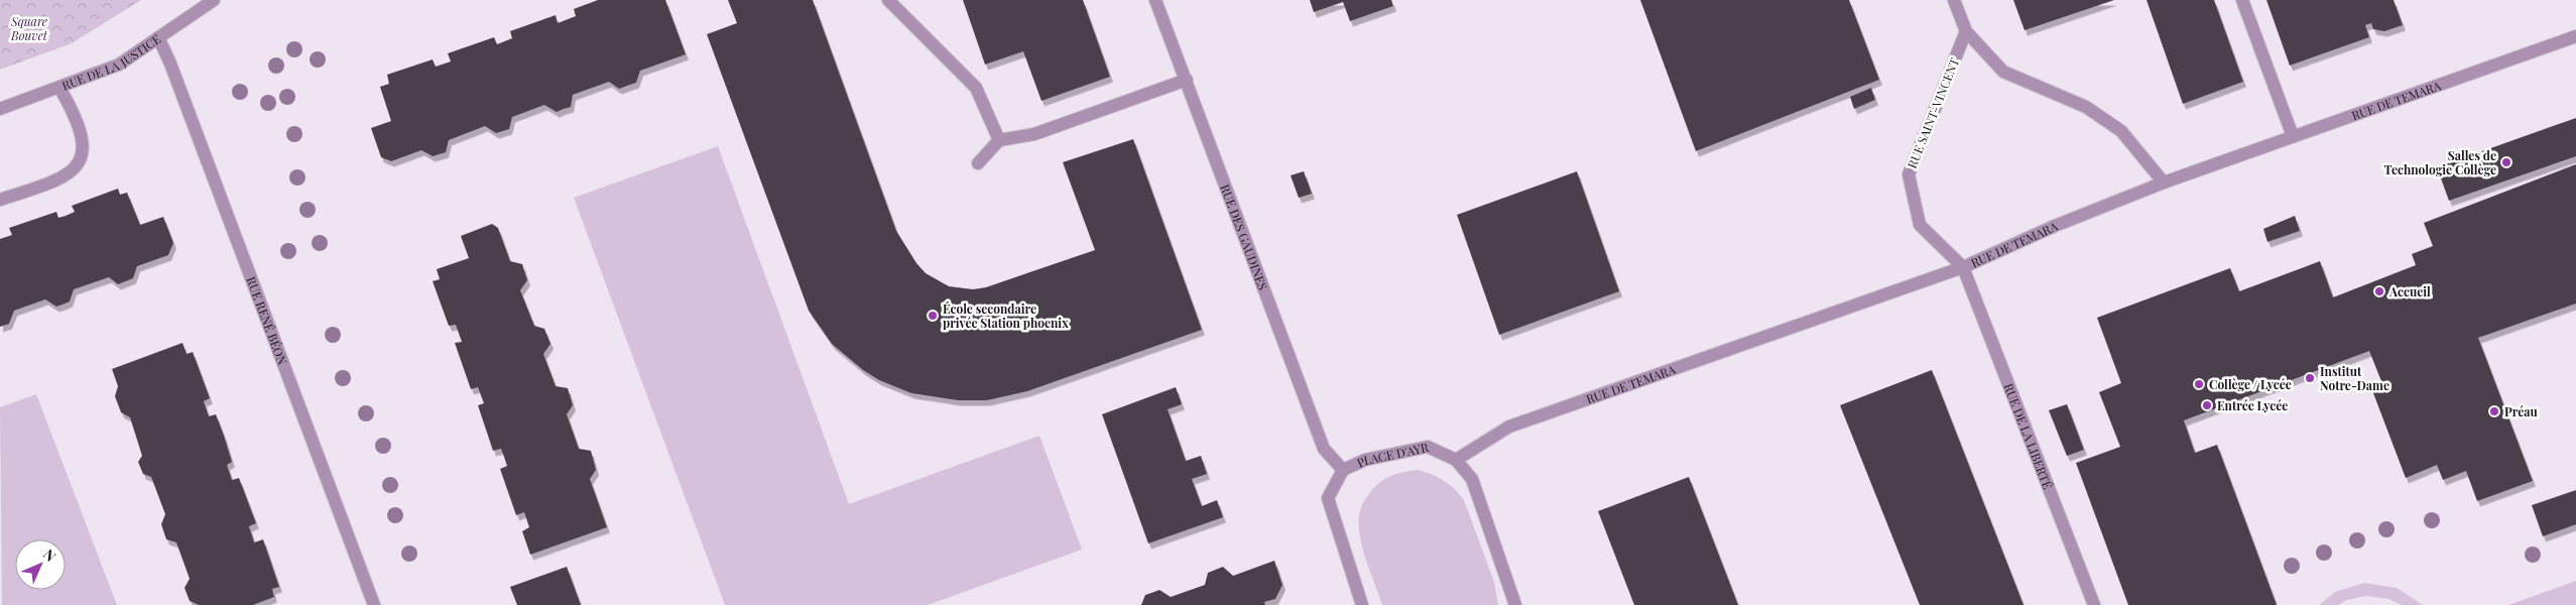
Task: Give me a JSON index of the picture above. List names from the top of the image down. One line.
{"streets":{"street":["RUE DE LA JUSTICE","RUE DE TEMARA","RUE SAINT-VINCENT","RUE DES GAUDINES","RUE RENÉ BÉON","RUE DE LA LIBERTÉ","PLACE D'AYR"]},"crossings":[["RUE DE LA JUSTICE","RUE RENÉ BÉON"],["RUE DE TEMARA","RUE SAINT-VINCENT"],["RUE DE TEMARA","RUE DE LA LIBERTÉ"],["RUE DE TEMARA","PLACE D'AYR"],["RUE SAINT-VINCENT","RUE DE LA LIBERTÉ"],["RUE DES GAUDINES","PLACE D'AYR"]],"parks":["Square Bouvet"],"places":["Salles de Technologie Collège","Accueil","École secondaire privée Station phoenix","Institut Notre-Dame","Collège / Lycée","Entrée Lycée","Préau"],"north":"top right"}
